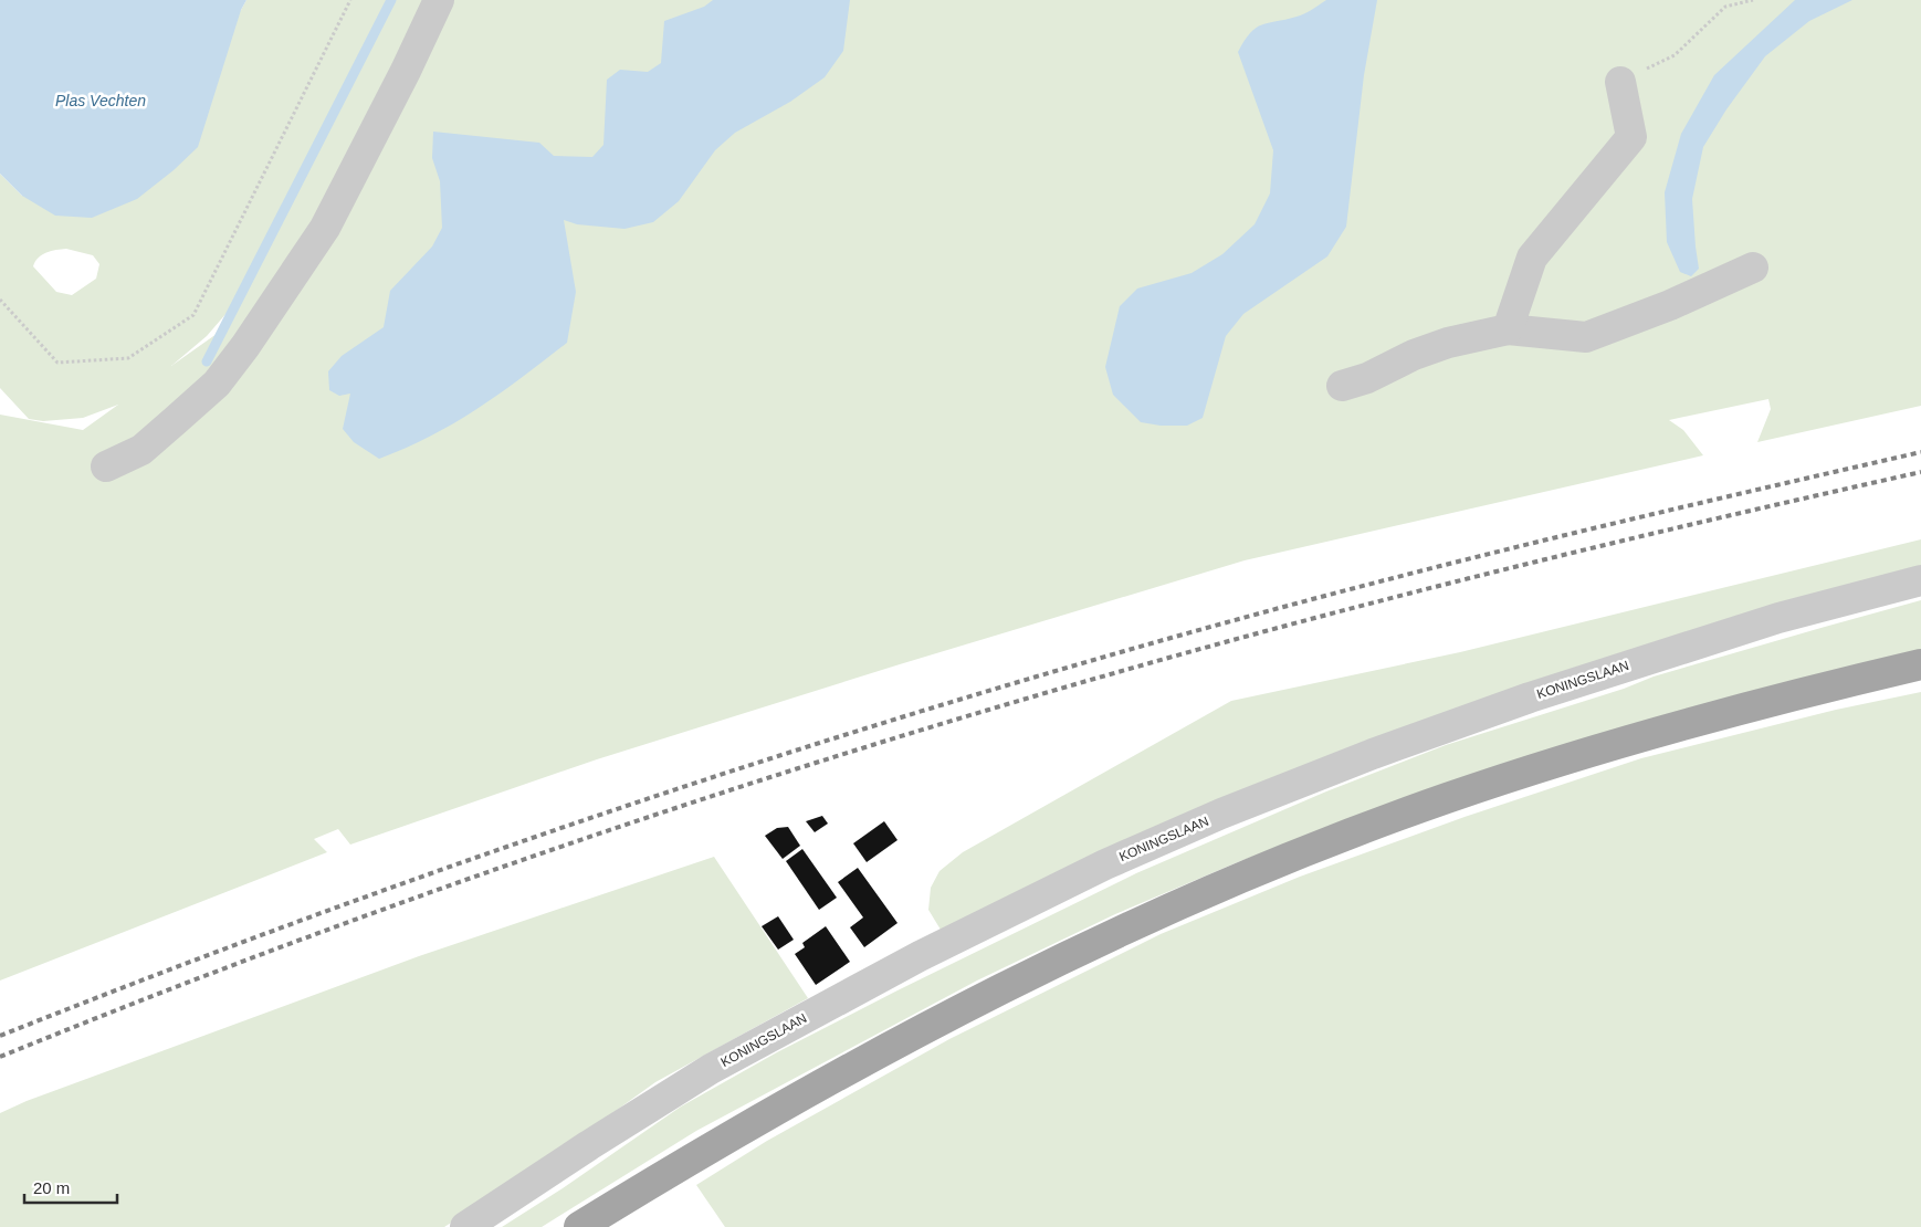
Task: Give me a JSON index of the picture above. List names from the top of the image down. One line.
{"streets":{"street":["KONINGSLAAN"]},"water":["Plas Vechten"],"scale_bar":"20 m"}
